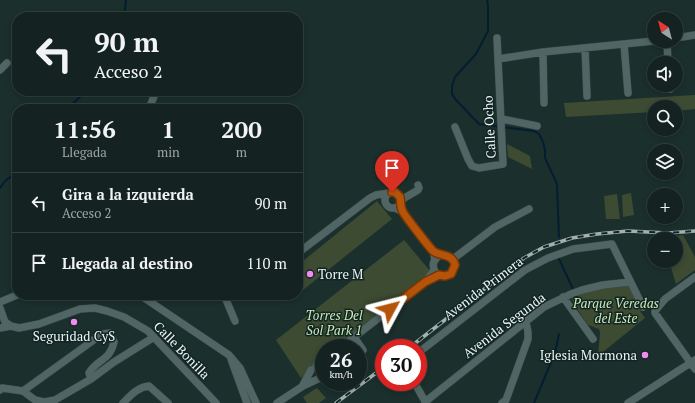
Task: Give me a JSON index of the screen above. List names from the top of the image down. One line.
{"streets":{"street":["Calle Ocho","Avenida Primera","Avenida Segunda","Calle Bonilla"]},"crossings":[["Avenida Primera","Avenida Segunda"]],"parks":["Parque Veredas del Este","Torres Del Sol Park 1"],"places":["Torre M","Seguridad CyS","Iglesia Mormona"],"north":"top left","page":{"map_buttons":["+","−"],"turn":["90 m","Acceso 2"],"eta":["11:56","Llegada","1","min","200","m"],"list":[{"name":"Gira a la izquierda","note":"Acceso 2","value":"90 m"},{"name":"Llegada al destino","value":"110 m"}],"speed":"26 km/h","limit":"30"}}
